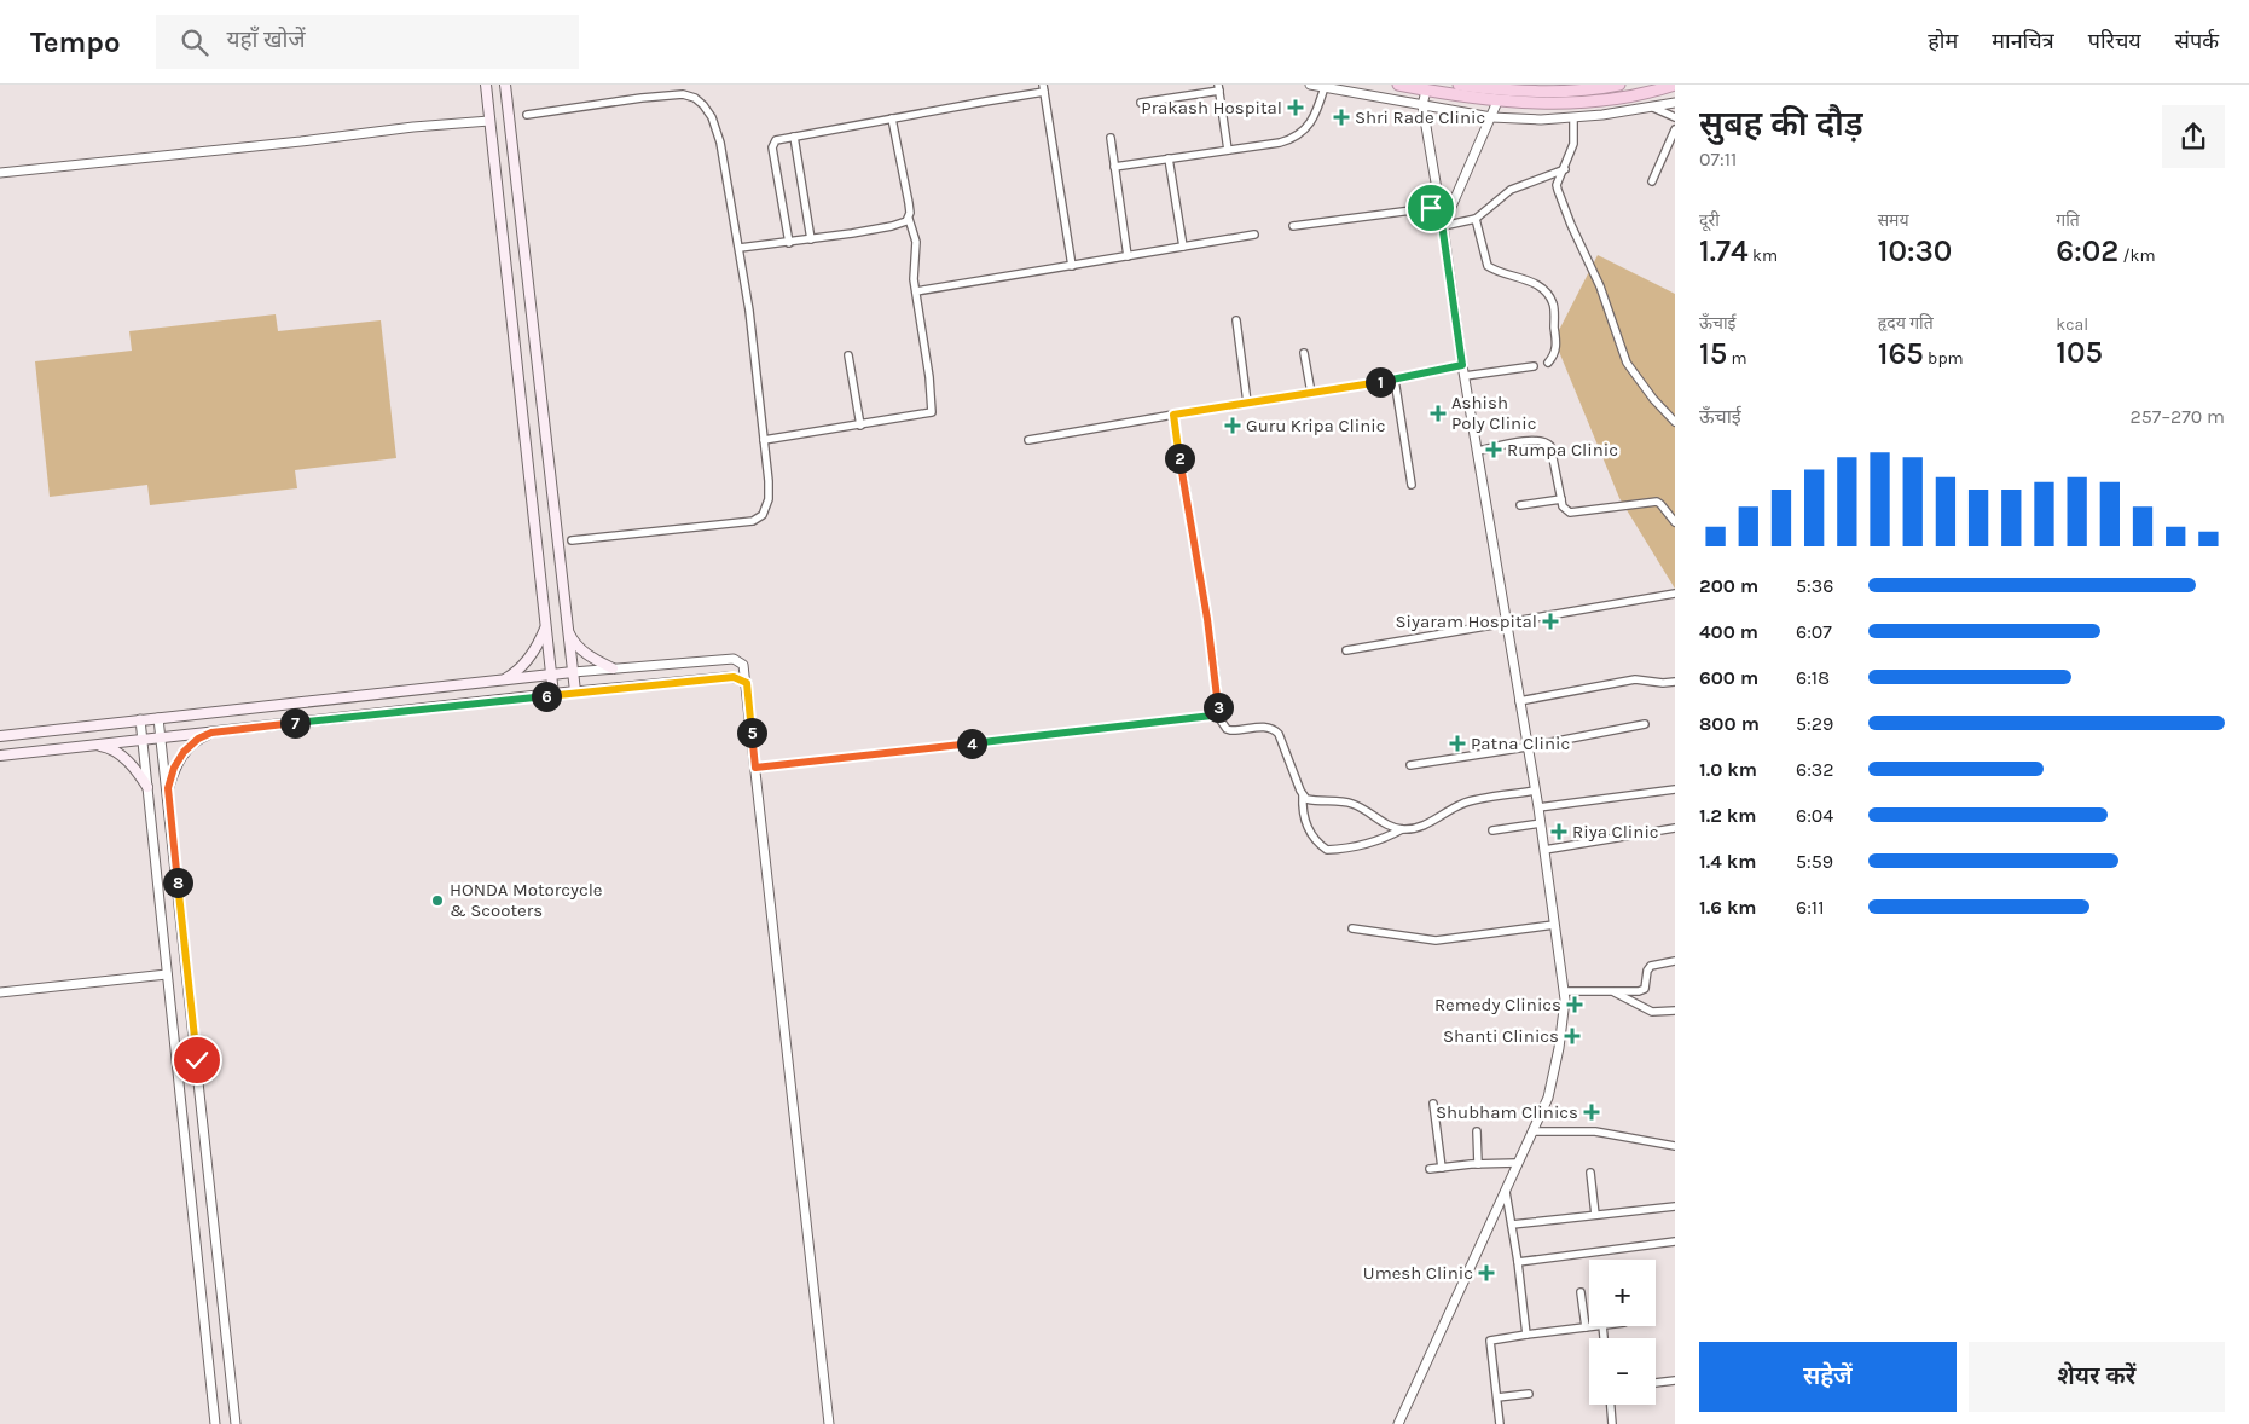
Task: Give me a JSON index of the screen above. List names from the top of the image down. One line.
{"places":{"health":["Prakash Hospital","Shri Rade Clinic","Ashish Poly Clinic","Guru Kripa Clinic","Rumpa Clinic","Siyaram Hospital","Patna Clinic","Riya Clinic","Remedy Clinics","Shanti Clinics","Shubham Clinics","Umesh Clinic"],"other":["HONDA Motorcycle & Scooters"]},"page":{"header":"Tempo","search":"यहाँ खोजें","nav":["होम","मानचित्र","परिचय","संपर्क"],"heading":["सुबह की दौड़","07:11"],"stats":[["दूरी","1.74 km"],["समय","10:30"],["गति","6:02 /km"],["ऊँचाई","15 m"],["हृदय गति","165 bpm"],["kcal","105"]],"pins":["1","2","6","3","7","5","4","8"],"chart":["ऊँचाई","257–270 m"],"list":[{"name":"200 m","note":"5:36"},{"name":"400 m","note":"6:07"},{"name":"600 m","note":"6:18"},{"name":"800 m","note":"5:29"},{"name":"1.0 km","note":"6:32"},{"name":"1.2 km","note":"6:04"},{"name":"1.4 km","note":"5:59"},{"name":"1.6 km","note":"6:11"}],"map_buttons":["+","−"],"buttons":["सहेजें","शेयर करें"]}}
